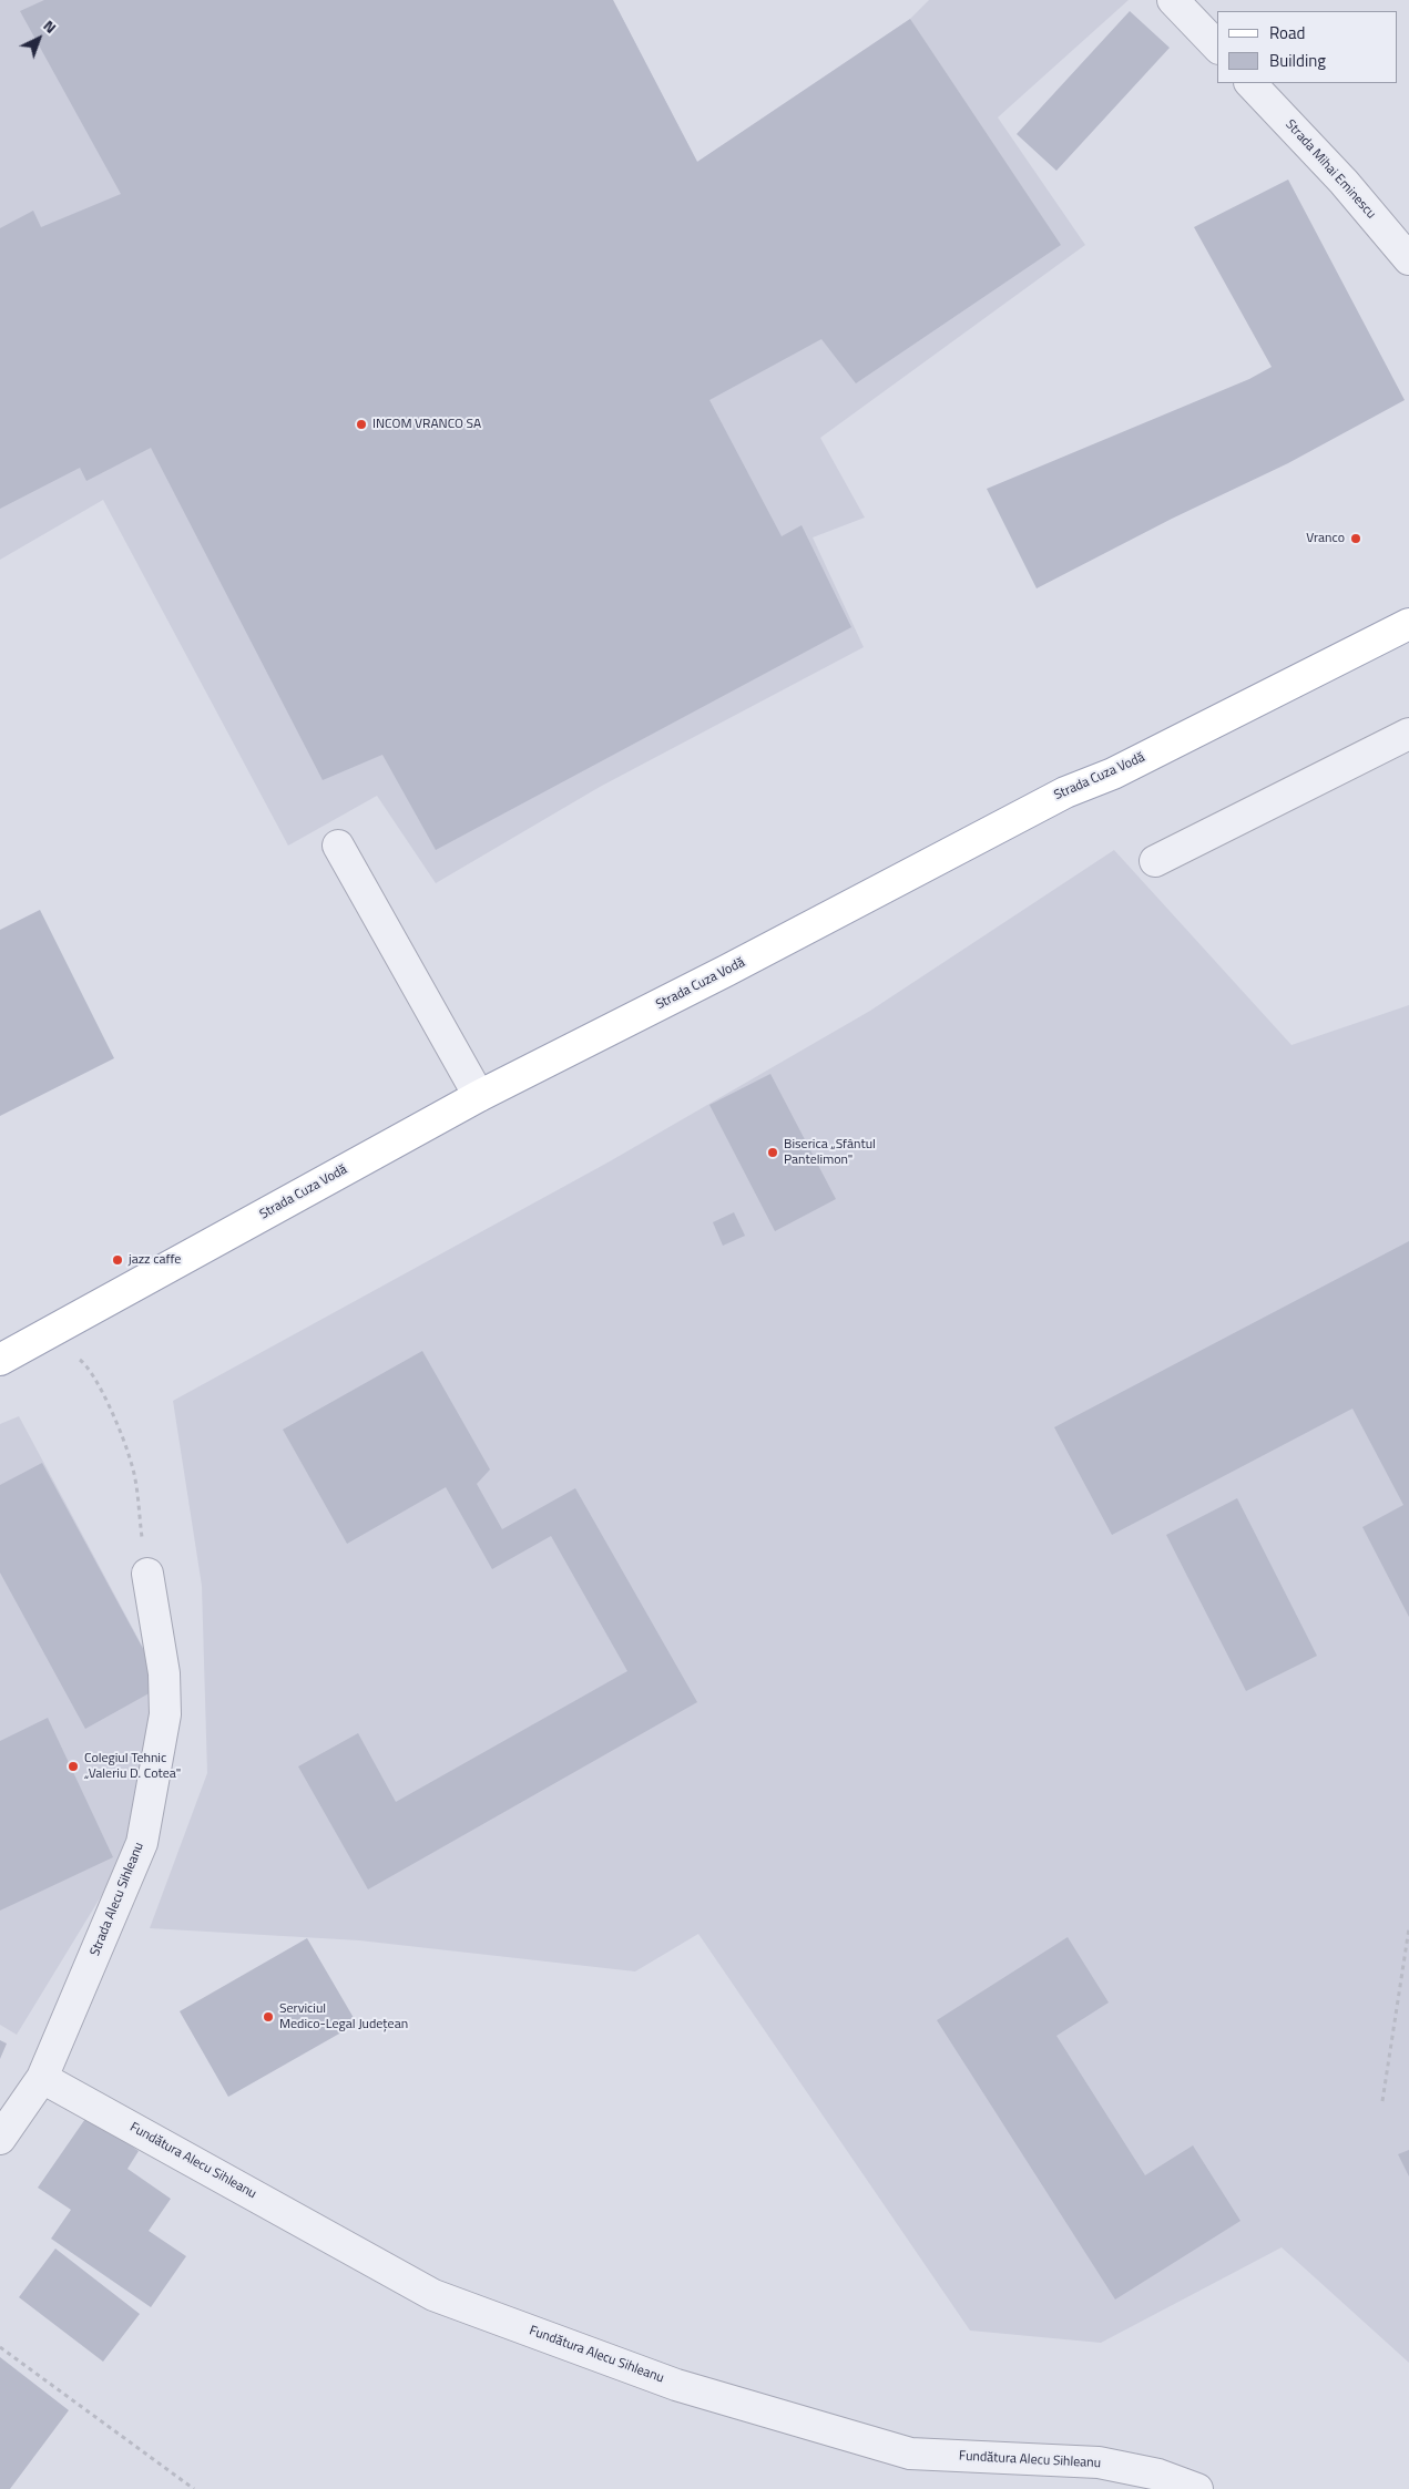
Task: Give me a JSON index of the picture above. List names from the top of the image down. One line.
{"streets":{"main road":["Strada Cuza Vodă"],"street":["Strada Mihai Eminescu","Strada Alecu Sihleanu","Fundătura Alecu Sihleanu"]},"crossings":[["Strada Alecu Sihleanu","Fundătura Alecu Sihleanu"]],"places":["INCOM VRANCO SA","Vranco","Biserica „Sfântul Pantelimon\"","jazz caffe","Colegiul Tehnic „Valeriu D. Cotea\"","Serviciul Medico-Legal Județean"],"legend":["Road","Building"],"north":"top right"}
